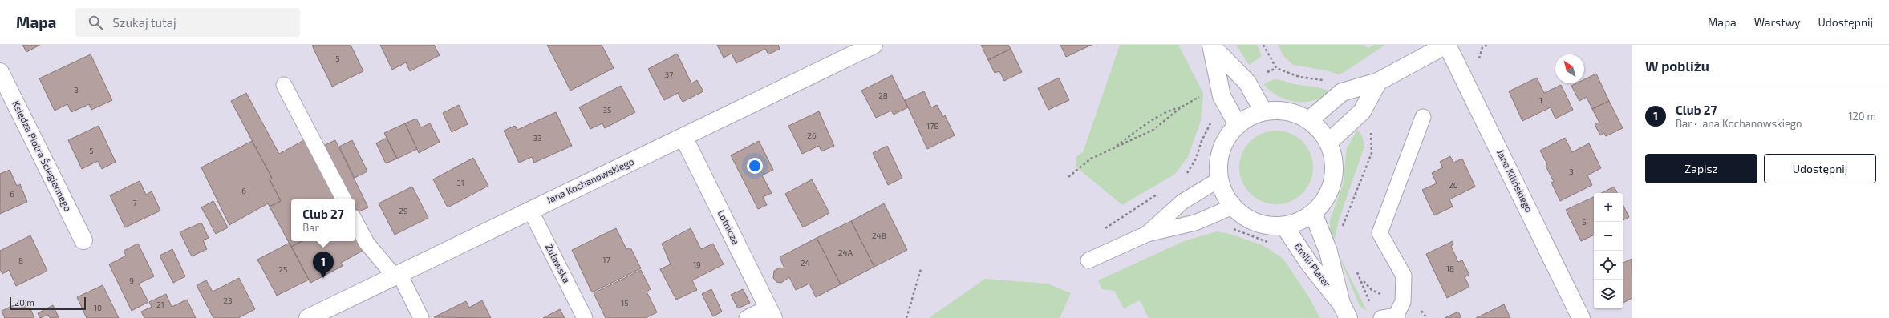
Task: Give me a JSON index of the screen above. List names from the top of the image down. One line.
{"streets":{"street":["Księdza Piotra Ściegiennego","Jana Kochanowskiego","Jana Kilińskiego","Lotnicza","Emilii Plater"],"lane":["Żuławska"]},"crossings":[["Jana Kochanowskiego","Lotnicza"],["Jana Kochanowskiego","Żuławska"]],"house_numbers":["5","37","3","28","1","35","17B","26","33","5","3","31","20","6","6","7","29","5","24B","24A","17","8","24","19","18","25","9","23","15","21","10"],"scale_bar":"20 m","north":"top left","page":{"header":"Mapa","search":"Szukaj tutaj","nav":["Mapa","Warstwy","Udostępnij"],"heading":"W pobliżu","list":[{"mark":"1","name":"Club 27","note":"Bar · Jana Kochanowskiego","value":"120 m"}],"buttons":["Zapisz","Udostępnij"],"map_buttons":["+","−"],"popup":["Club 27","Bar"],"pins":"1","scale":"20 m"}}
